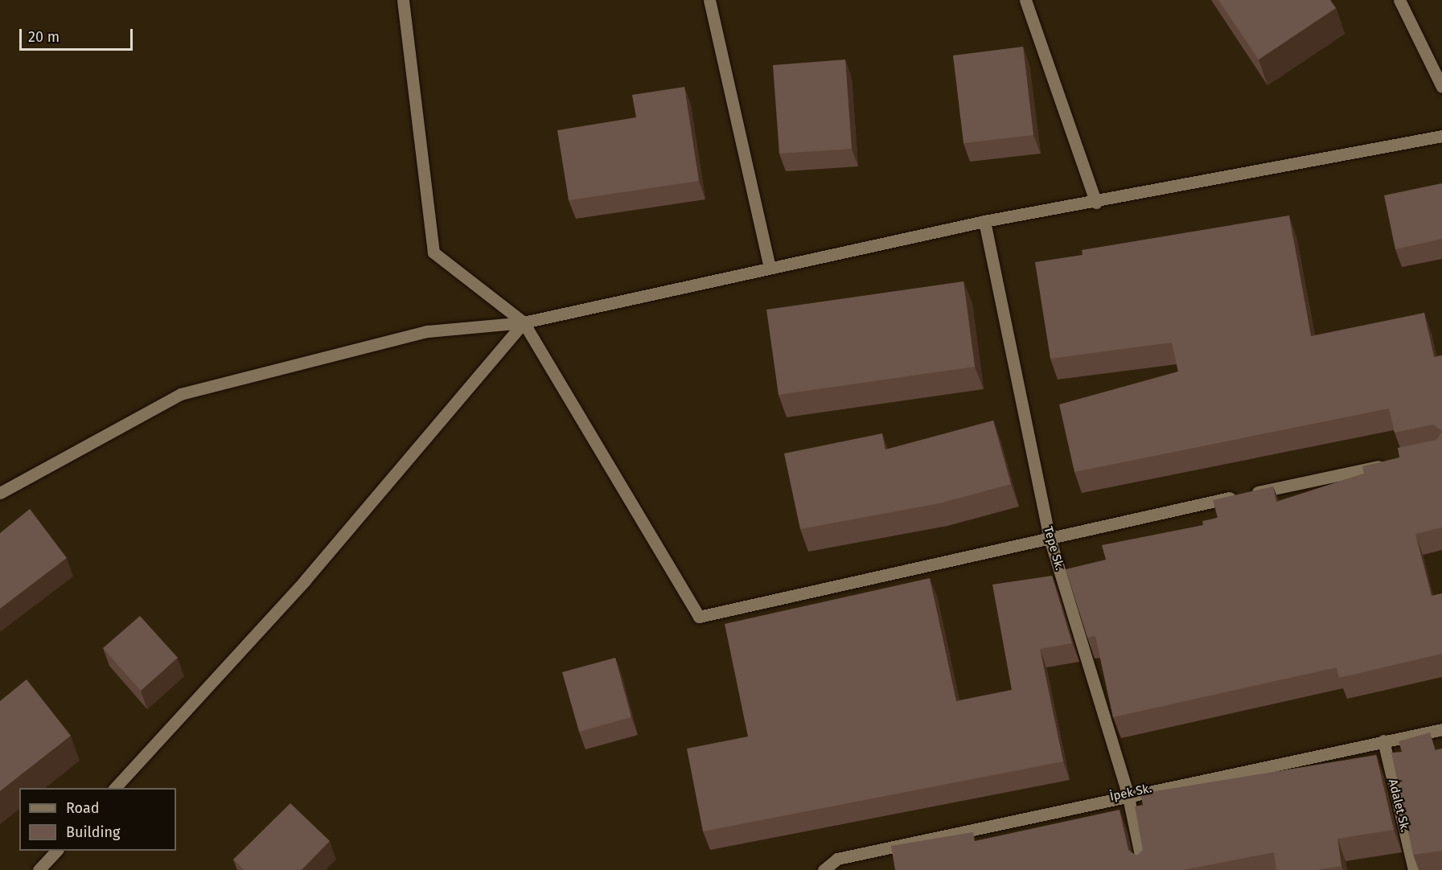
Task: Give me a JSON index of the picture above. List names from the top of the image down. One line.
{"streets":{"street":["Tepe Sk.","İpek Sk.","Adalet Sk."]},"crossings":[["Tepe Sk.","İpek Sk."],["İpek Sk.","Adalet Sk."]],"legend":["Road","Building"],"scale_bar":"20 m"}
